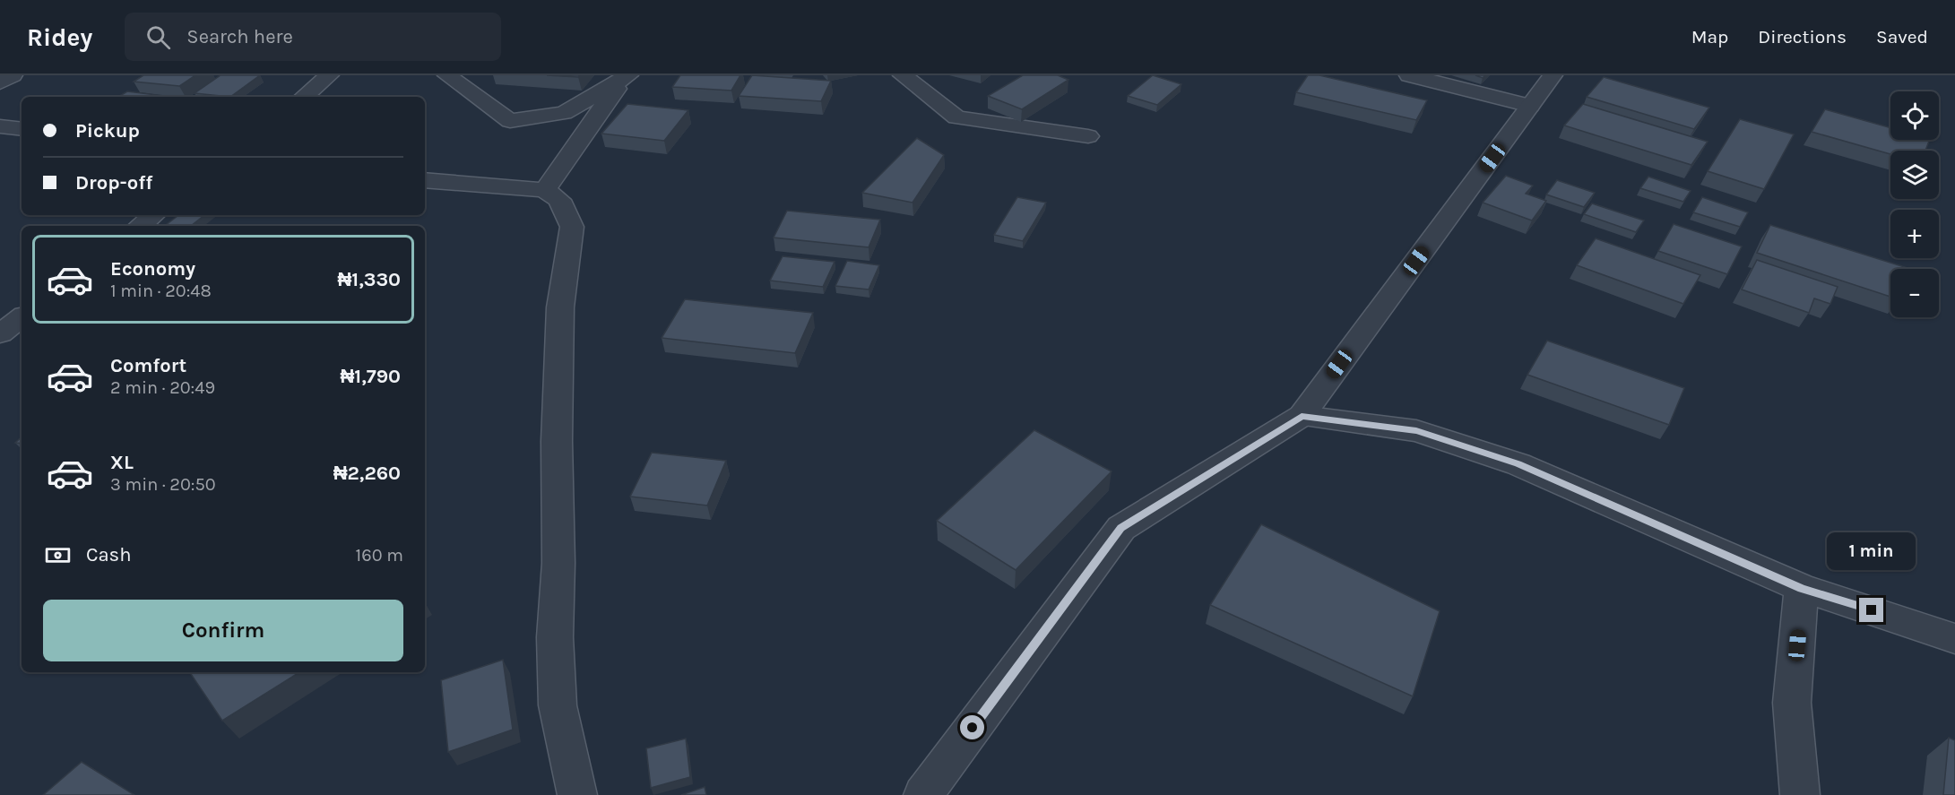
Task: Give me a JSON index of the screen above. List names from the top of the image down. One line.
{"page":{"header":"Ridey","search":"Search here","nav":["Map","Directions","Saved"],"map_buttons":["+","−"],"banner":["Pickup","Drop-off"],"list":[{"name":"Economy","note":"1 min · 20:48","value":"₦1,330"},{"name":"Comfort","note":"2 min · 20:49","value":"₦1,790"},{"name":"XL","note":"3 min · 20:50","value":"₦2,260"}],"pay":["Cash","160 m"],"bubble":"1 min","buttons":"Confirm"}}
